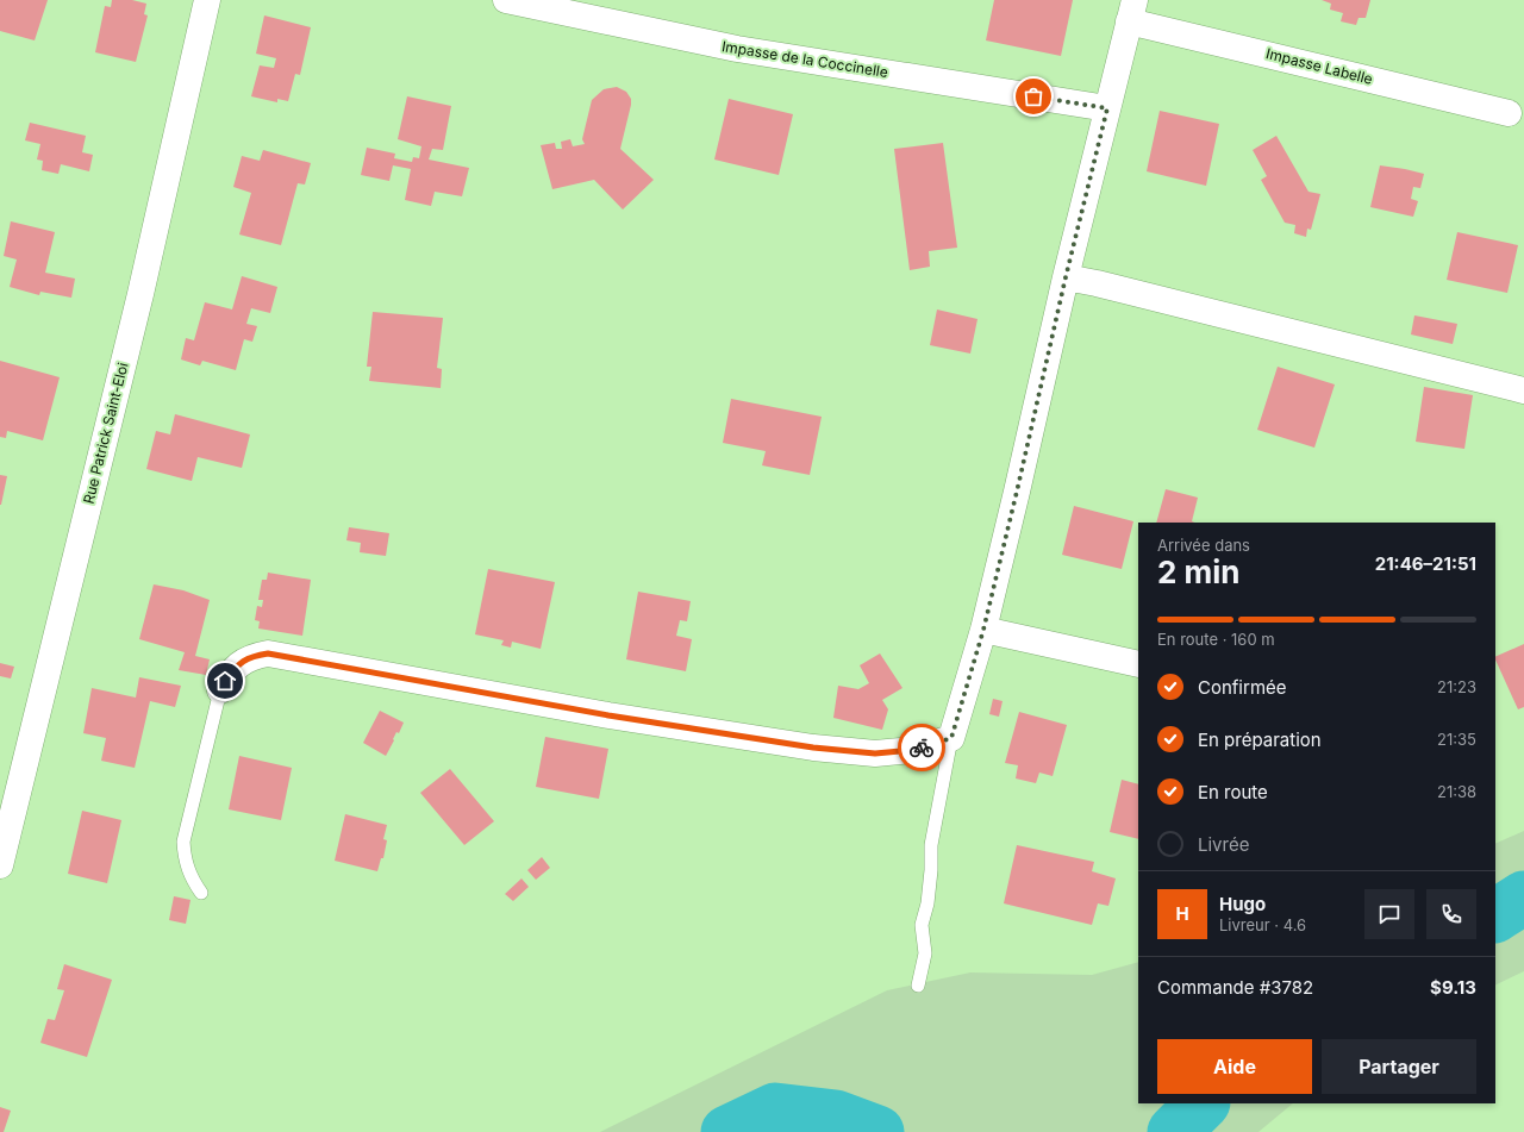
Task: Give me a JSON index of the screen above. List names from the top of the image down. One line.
{"streets":{"street":["Impasse de la Coccinelle","Impasse Labelle","Rue Patrick Saint-Eloi"]},"page":{"heading":["2 min","Arrivée dans","21:46–21:51"],"panel":["Hugo","Livreur · 4.6","Commande #3782","$9.13"],"bar":"En route · 160 m","list":[["Confirmée","21:23"],["En préparation","21:35"],["En route","21:38"],"Livrée"],"round":"H","buttons":["Aide","Partager"]}}
